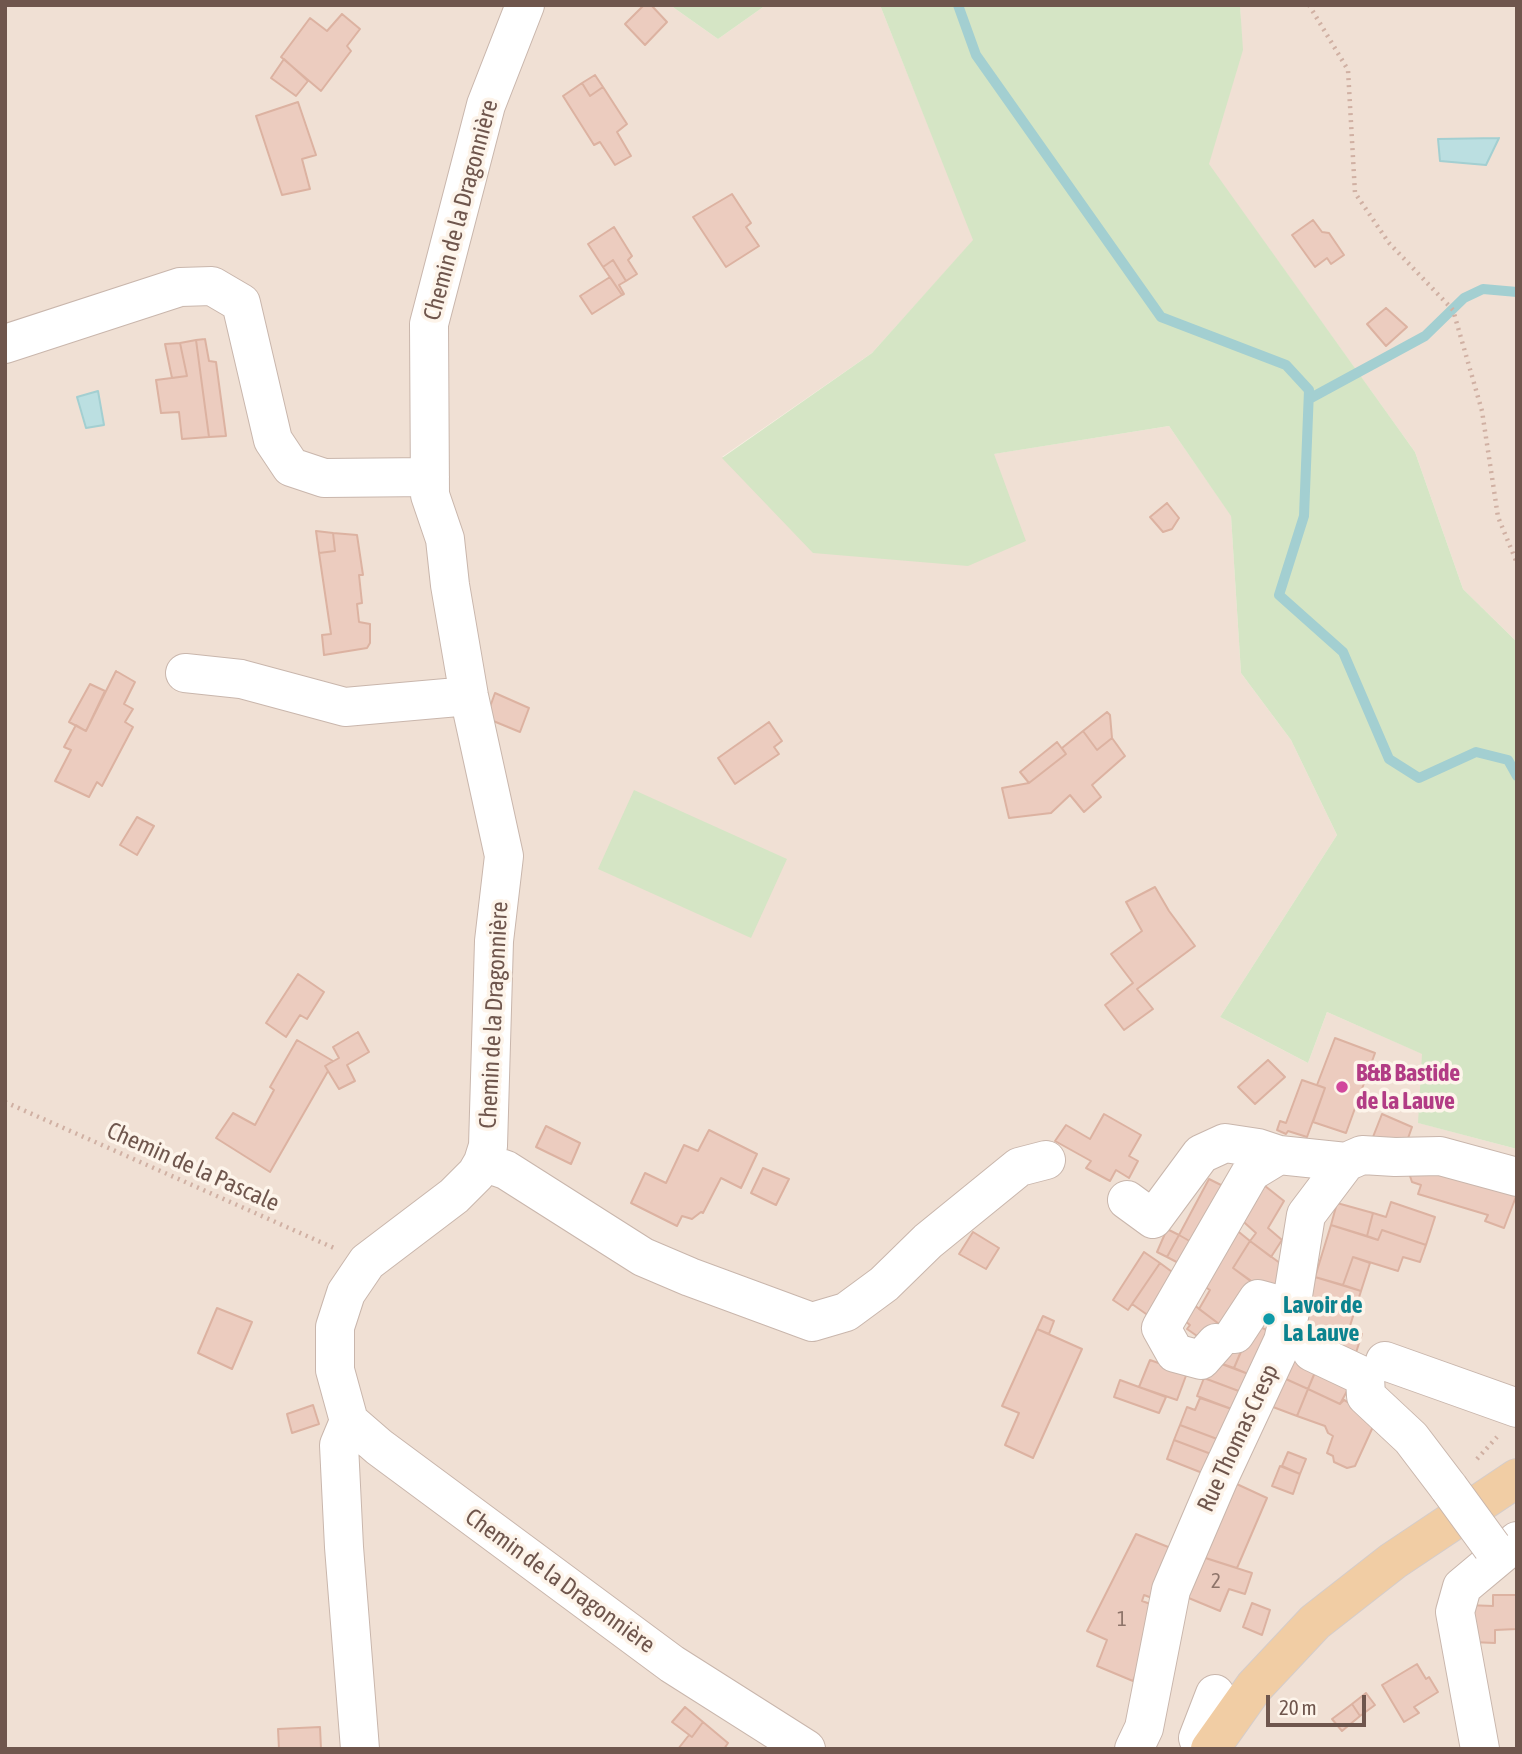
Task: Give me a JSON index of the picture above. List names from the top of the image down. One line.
{"streets":{"street":["Chemin de la Dragonnière","Rue Thomas Cresp"],"path":["Chemin de la Pascale"]},"crossings":[["Chemin de la Dragonnière","Chemin de la Pascale"]],"places":["B&B Bastide de la Lauve","Lavoir de La Lauve"],"house_numbers":["2","1"],"scale_bar":"20 m"}
